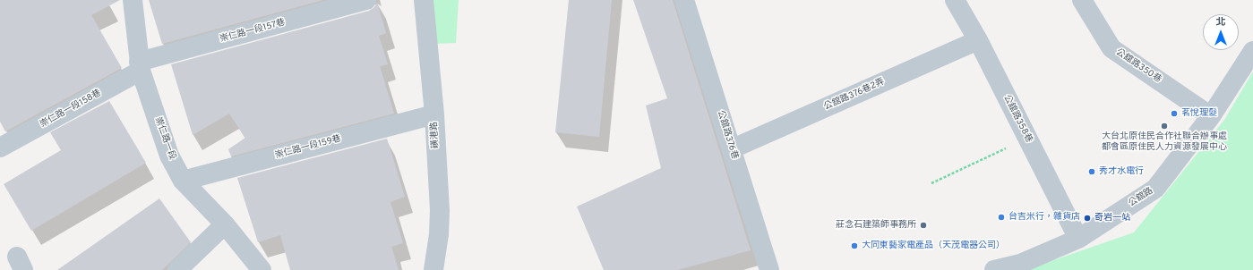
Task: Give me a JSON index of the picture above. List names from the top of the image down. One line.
{"streets":{"street":["崇仁路一段157巷","公舘路350巷","公舘路376巷2弄","崇仁路一段158巷","公舘路358巷","磺港路","公舘路376巷","崇仁路一段","崇仁路一段159巷","公舘路"]},"crossings":[["崇仁路一段157巷","崇仁路一段158巷"],["崇仁路一段157巷","崇仁路一段"],["公舘路350巷","公舘路"],["公舘路376巷2弄","公舘路358巷"],["公舘路376巷2弄","公舘路376巷"],["崇仁路一段158巷","崇仁路一段"],["公舘路358巷","公舘路"],["磺港路","崇仁路一段159巷"],["崇仁路一段","崇仁路一段159巷"]],"places":["茗悅理髮","大台北原住民合作社聯合辦事處 都會區原住民人力資源發展中心","秀才水電行","台吉米行，雜貨店","奇岩一站","莊念石建築師事務所","大同東藝家電產品（天茂電器公司）"],"north":"top"}
